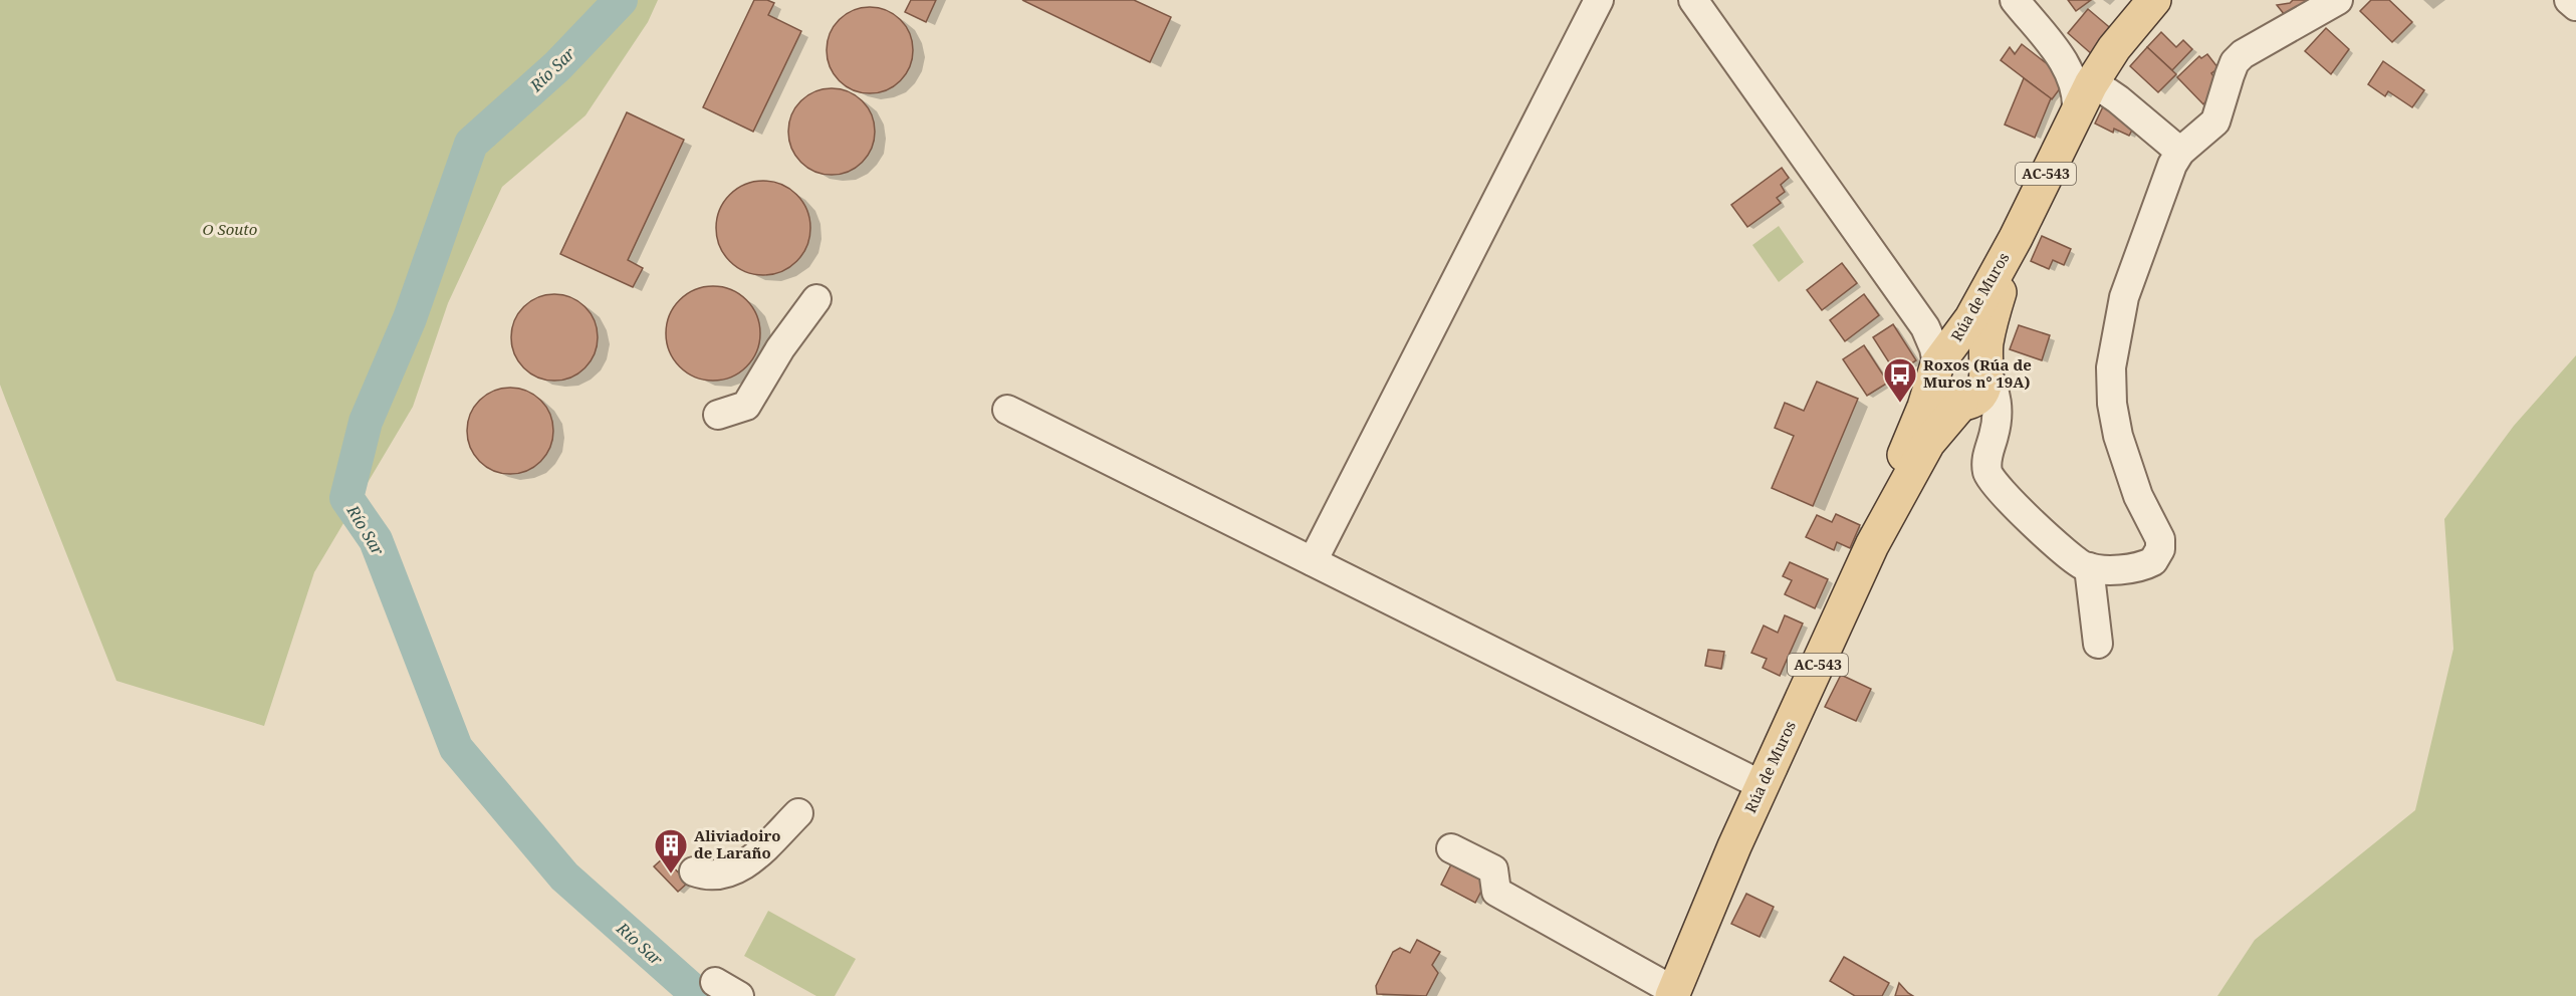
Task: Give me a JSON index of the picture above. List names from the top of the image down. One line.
{"streets":{"main road":["AC-543","Rúa de Muros"]},"water":["Río Sar"],"parks":["O Souto"],"places":{"bus stop":["Roxos (Rúa de Muros n° 19A)"],"building":["Aliviadoiro de Laraño"]}}
